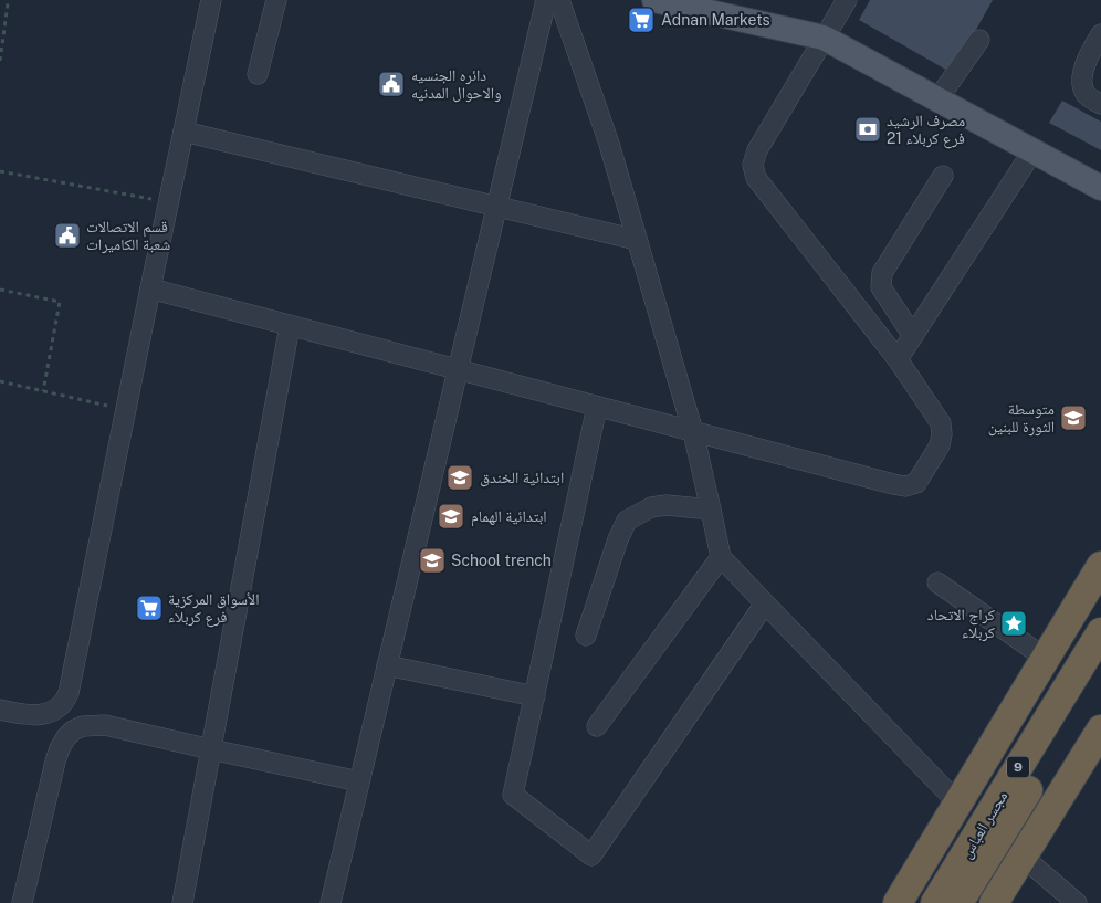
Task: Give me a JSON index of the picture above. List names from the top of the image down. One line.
{"streets":{"highway":["9","مجسر العباس"]},"places":{"supermarket":["Adnan Markets","الأسواق المركزية فرع كربلاء"],"public building":["دائره الجنسيه والاحوال المدنيه","قسم الاتصالات شعبة الكاميرات"],"bank":["مصرف الرشيد فرع كربلاء 21"],"school or university":["متوسطة الثورة للبنين","ابتدائية الخندق","ابتدائية الهمام","School trench"],"place":["كراج الاتحاد كربلاء"]}}
